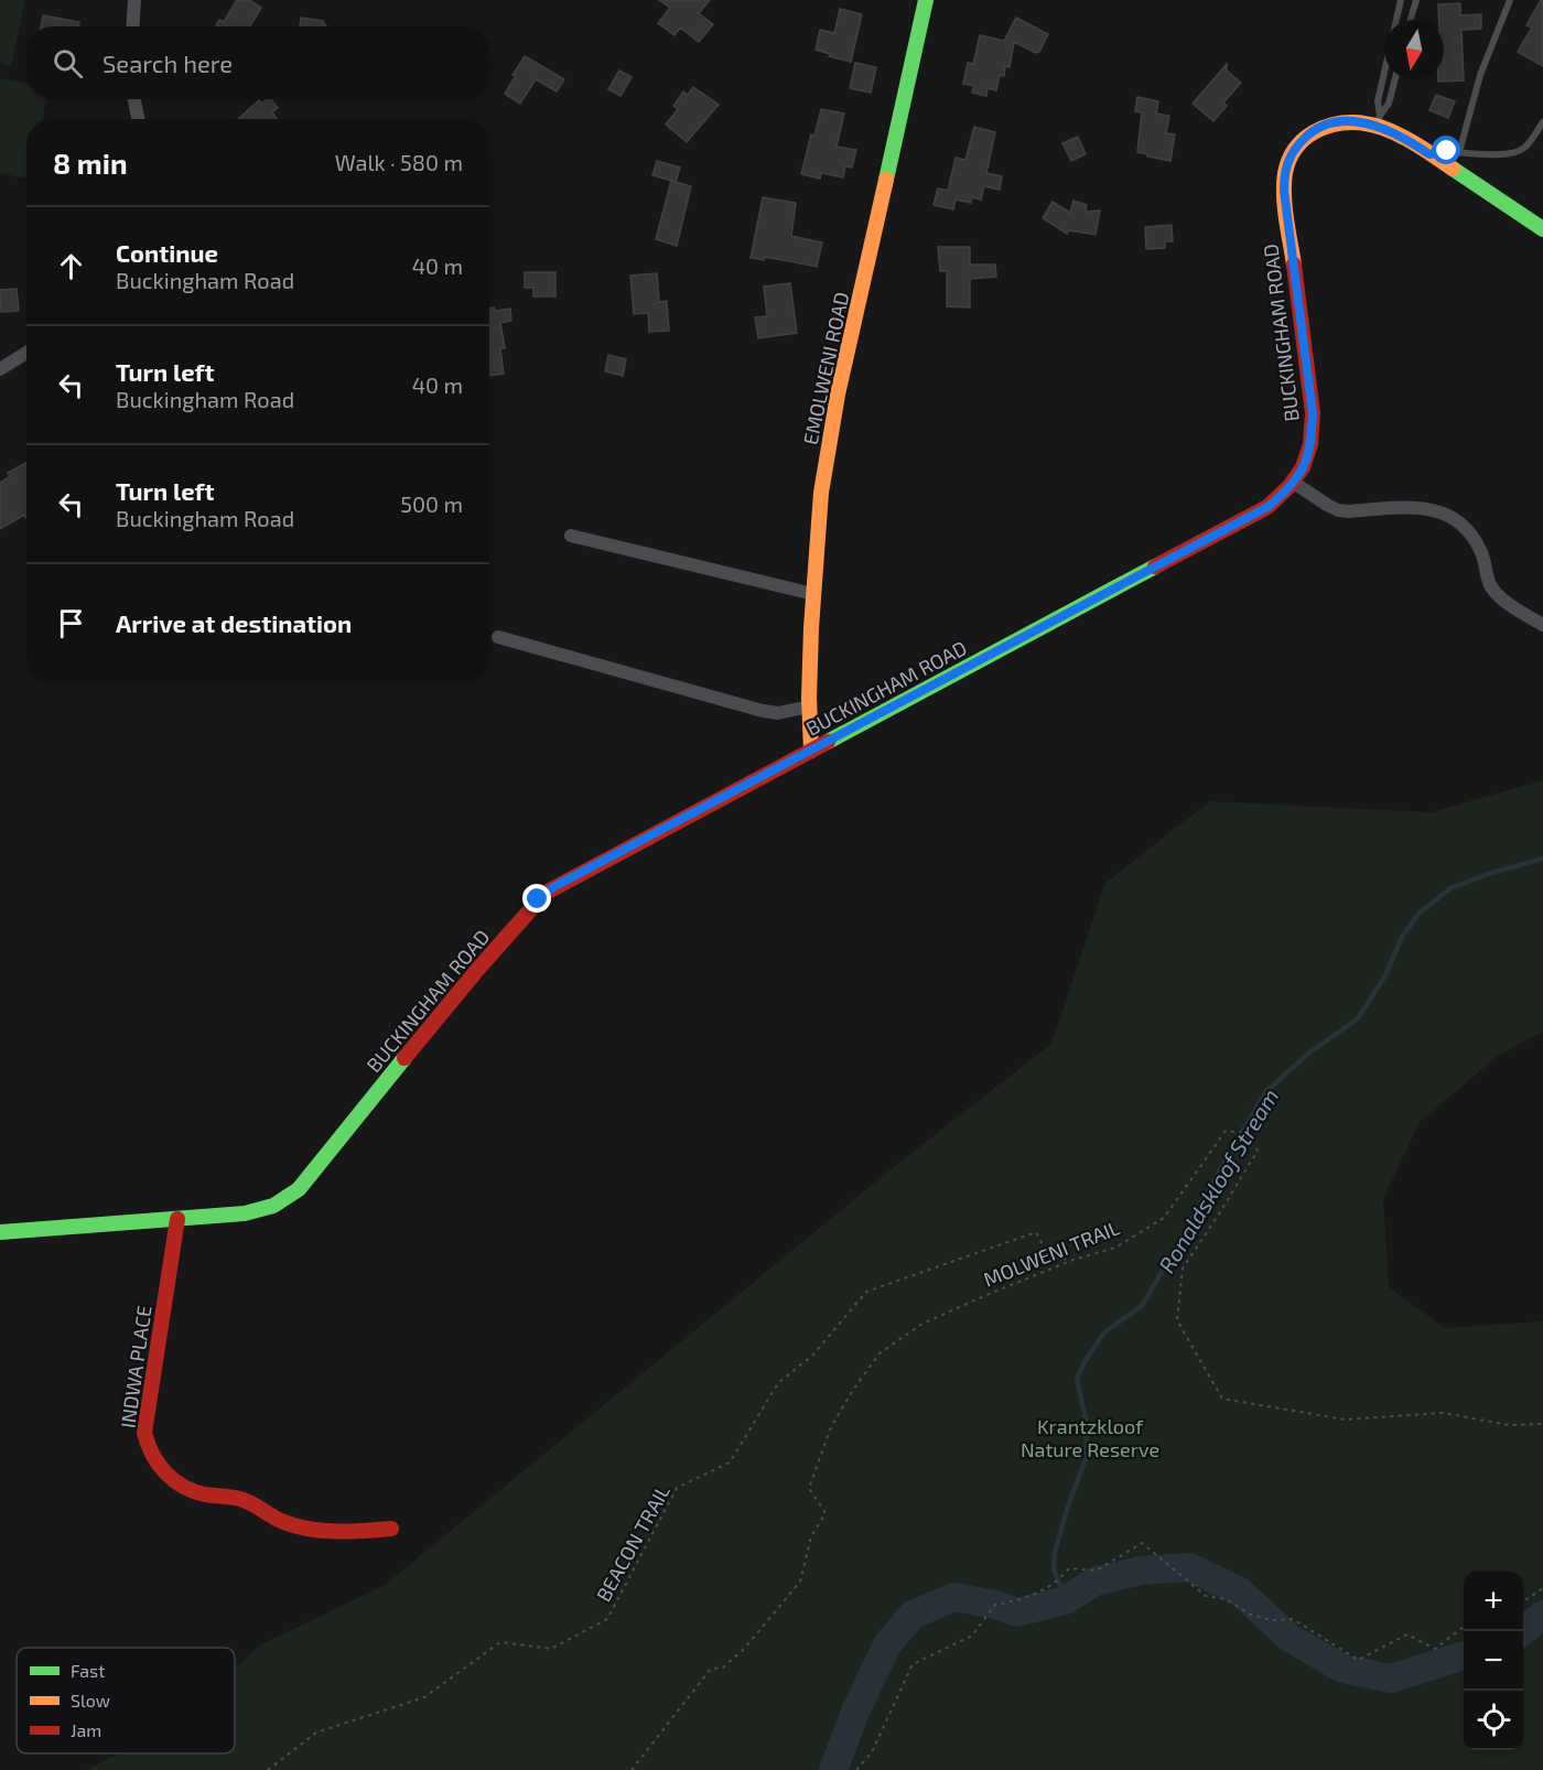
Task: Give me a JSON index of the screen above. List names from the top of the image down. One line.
{"streets":{"street":["BUCKINGHAM ROAD","EMOLWENI ROAD","INDWA PLACE"],"path":["MOLWENI TRAIL","BEACON TRAIL"]},"crossings":[["BUCKINGHAM ROAD","EMOLWENI ROAD"],["BUCKINGHAM ROAD","INDWA PLACE"],["MOLWENI TRAIL","BEACON TRAIL"]],"water":["Ronaldskloof Stream"],"parks":["Krantzkloof Nature Reserve"],"legend":["Fast","Slow","Jam"],"north":"bottom","page":{"search":"Search here","heading":["8 min","Walk · 580 m"],"list":[["Continue","Buckingham Road","40 m"],["Turn left","Buckingham Road","40 m"],["Turn left","Buckingham Road","500 m"],"Arrive at destination"],"map_buttons":["+","−"]}}
